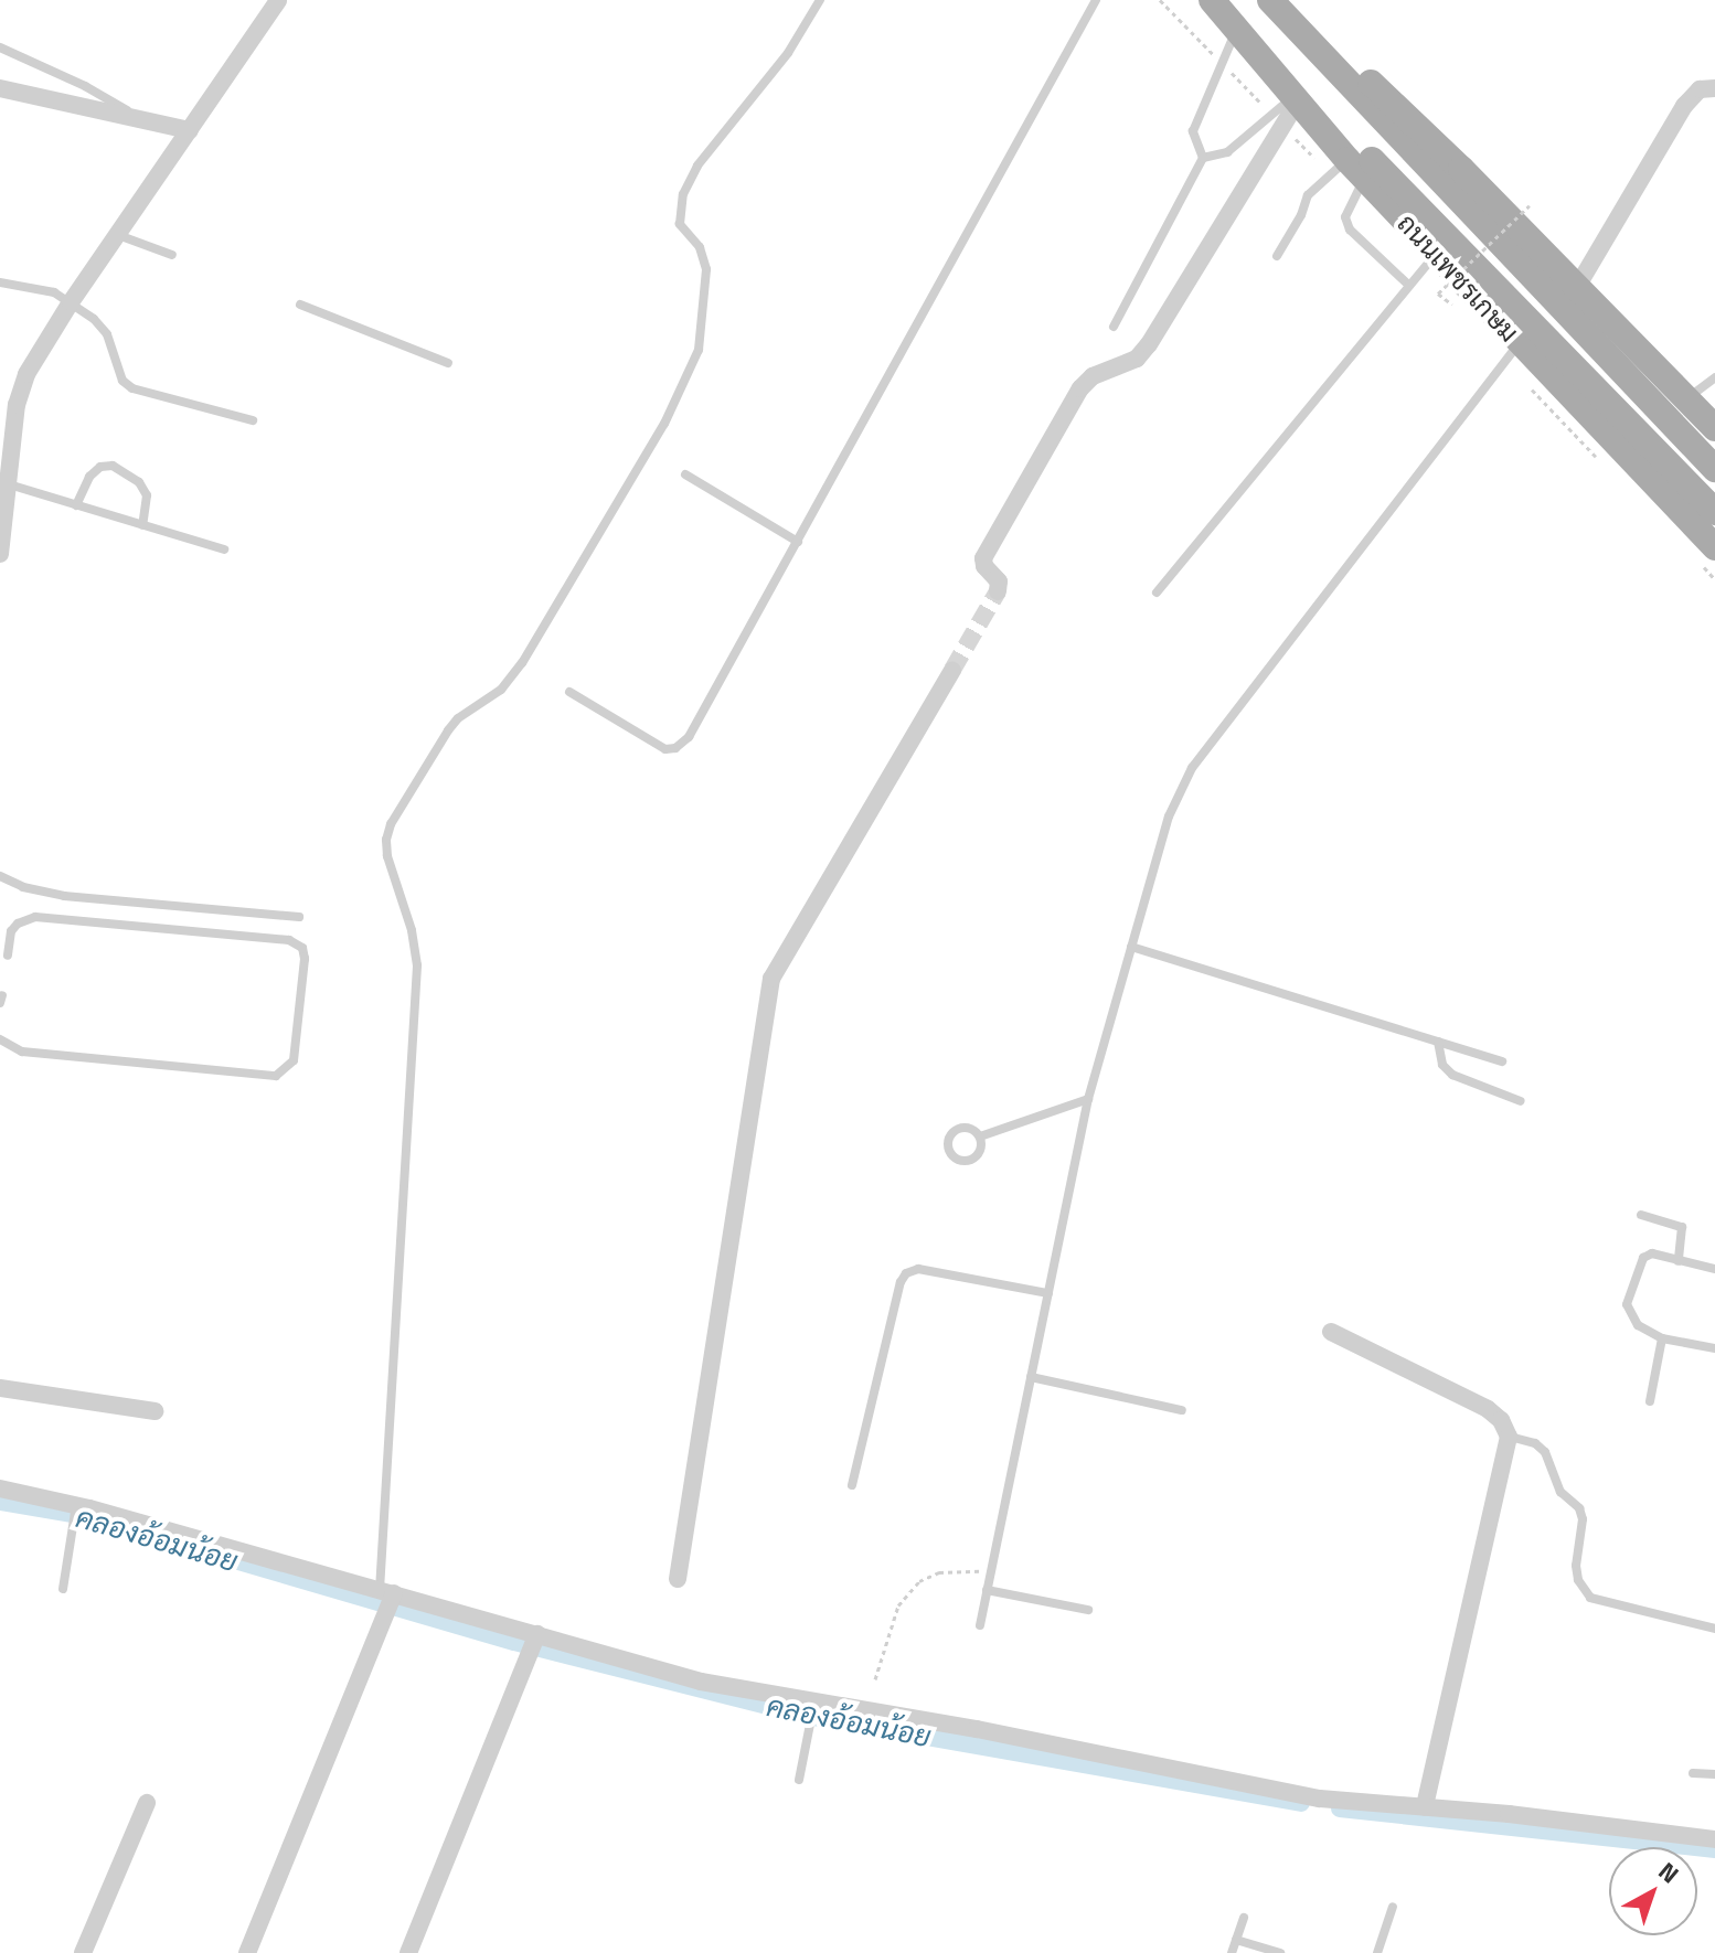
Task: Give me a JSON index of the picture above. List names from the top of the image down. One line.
{"streets":{"main road":["ถนนเพชรเกษม"]},"water":["คลองอ้อมน้อย"],"north":"top right"}
